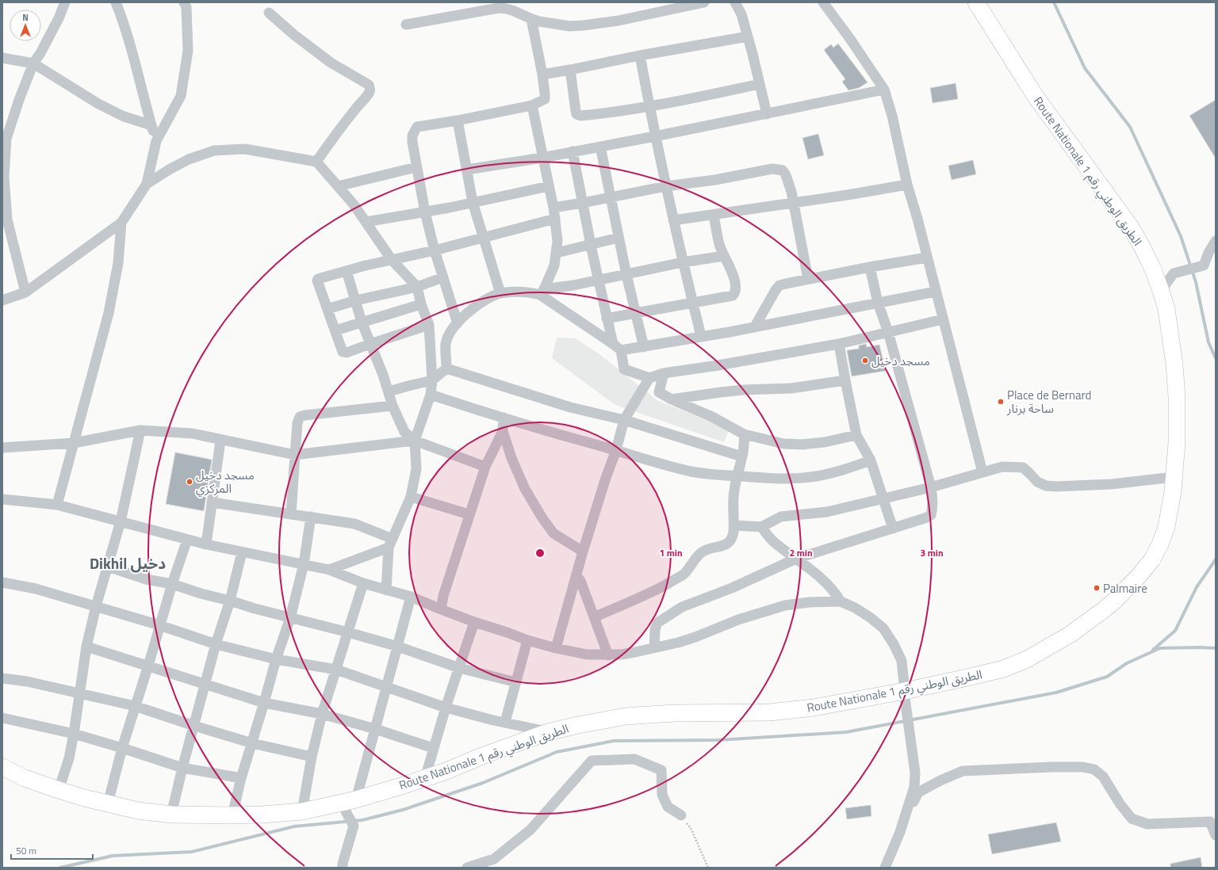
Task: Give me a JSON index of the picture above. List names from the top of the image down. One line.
{"streets":{"highway":["Route Nationale الطريق الوطني رقم 1"]},"districts":["Dikhil دخيل"],"places":["مسجد دخيل","Place de Bernard ساحة برنار","مسجد دخيل المركزي","Palmaire"],"scale_bar":"50 m","north":"top","rings":["1 min","2 min","3 min"]}
